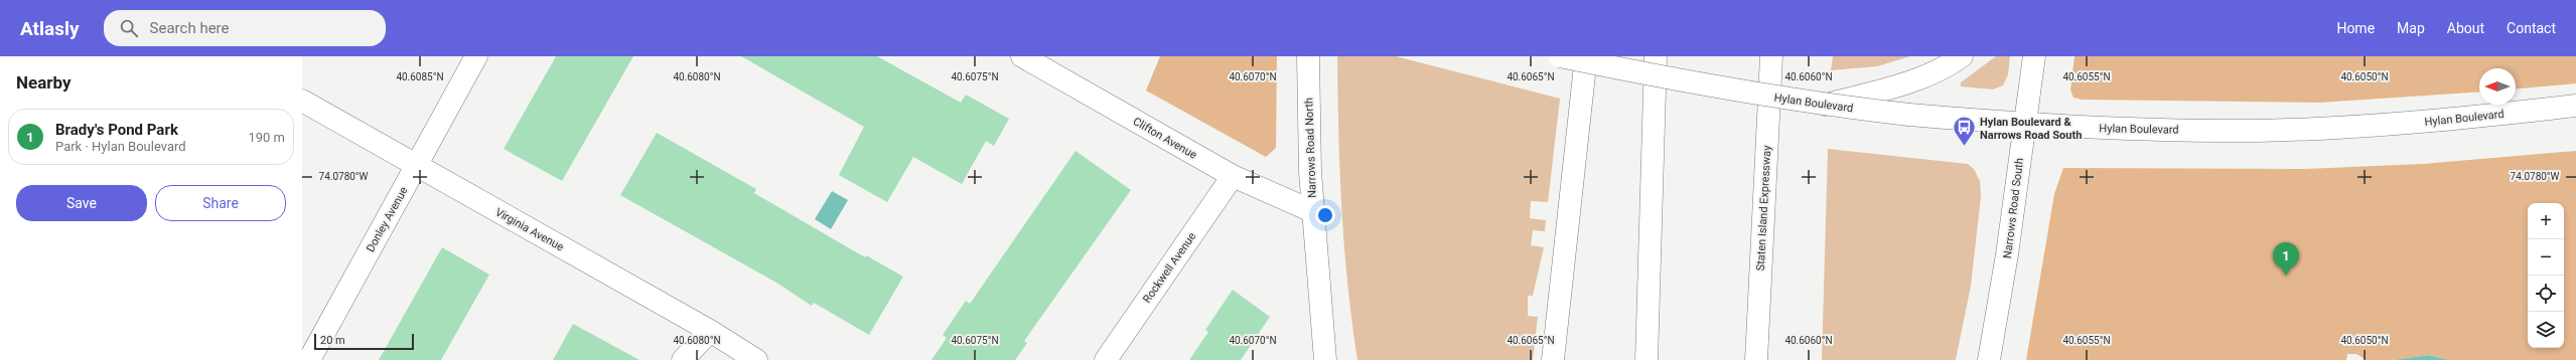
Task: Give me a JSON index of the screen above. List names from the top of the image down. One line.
{"streets":{"main road":["Hylan Boulevard","Clifton Avenue","Narrows Road North","Staten Island Expressway","Narrows Road South","Donley Avenue","Virginia Avenue","Rockwell Avenue"]},"crossings":[["Hylan Boulevard","Narrows Road South"],["Clifton Avenue","Narrows Road North"],["Clifton Avenue","Rockwell Avenue"],["Donley Avenue","Virginia Avenue"]],"places":{"bus stop":["Hylan Boulevard & Narrows Road South"]},"scale_bar":"20 m","north":"left","page":{"header":"Atlasly","search":"Search here","nav":["Home","Map","About","Contact"],"heading":"Nearby","list":[{"mark":"1","name":"Brady's Pond Park","note":"Park · Hylan Boulevard","value":"190 m"}],"buttons":["Save","Share"],"map_buttons":["+","−"],"pins":"1","scale":"20 m"},"coordinates":["40.6085°N","40.6080°N","40.6075°N","40.6070°N","40.6065°N","40.6060°N","40.6055°N","40.6050°N","74.0780°W"]}
